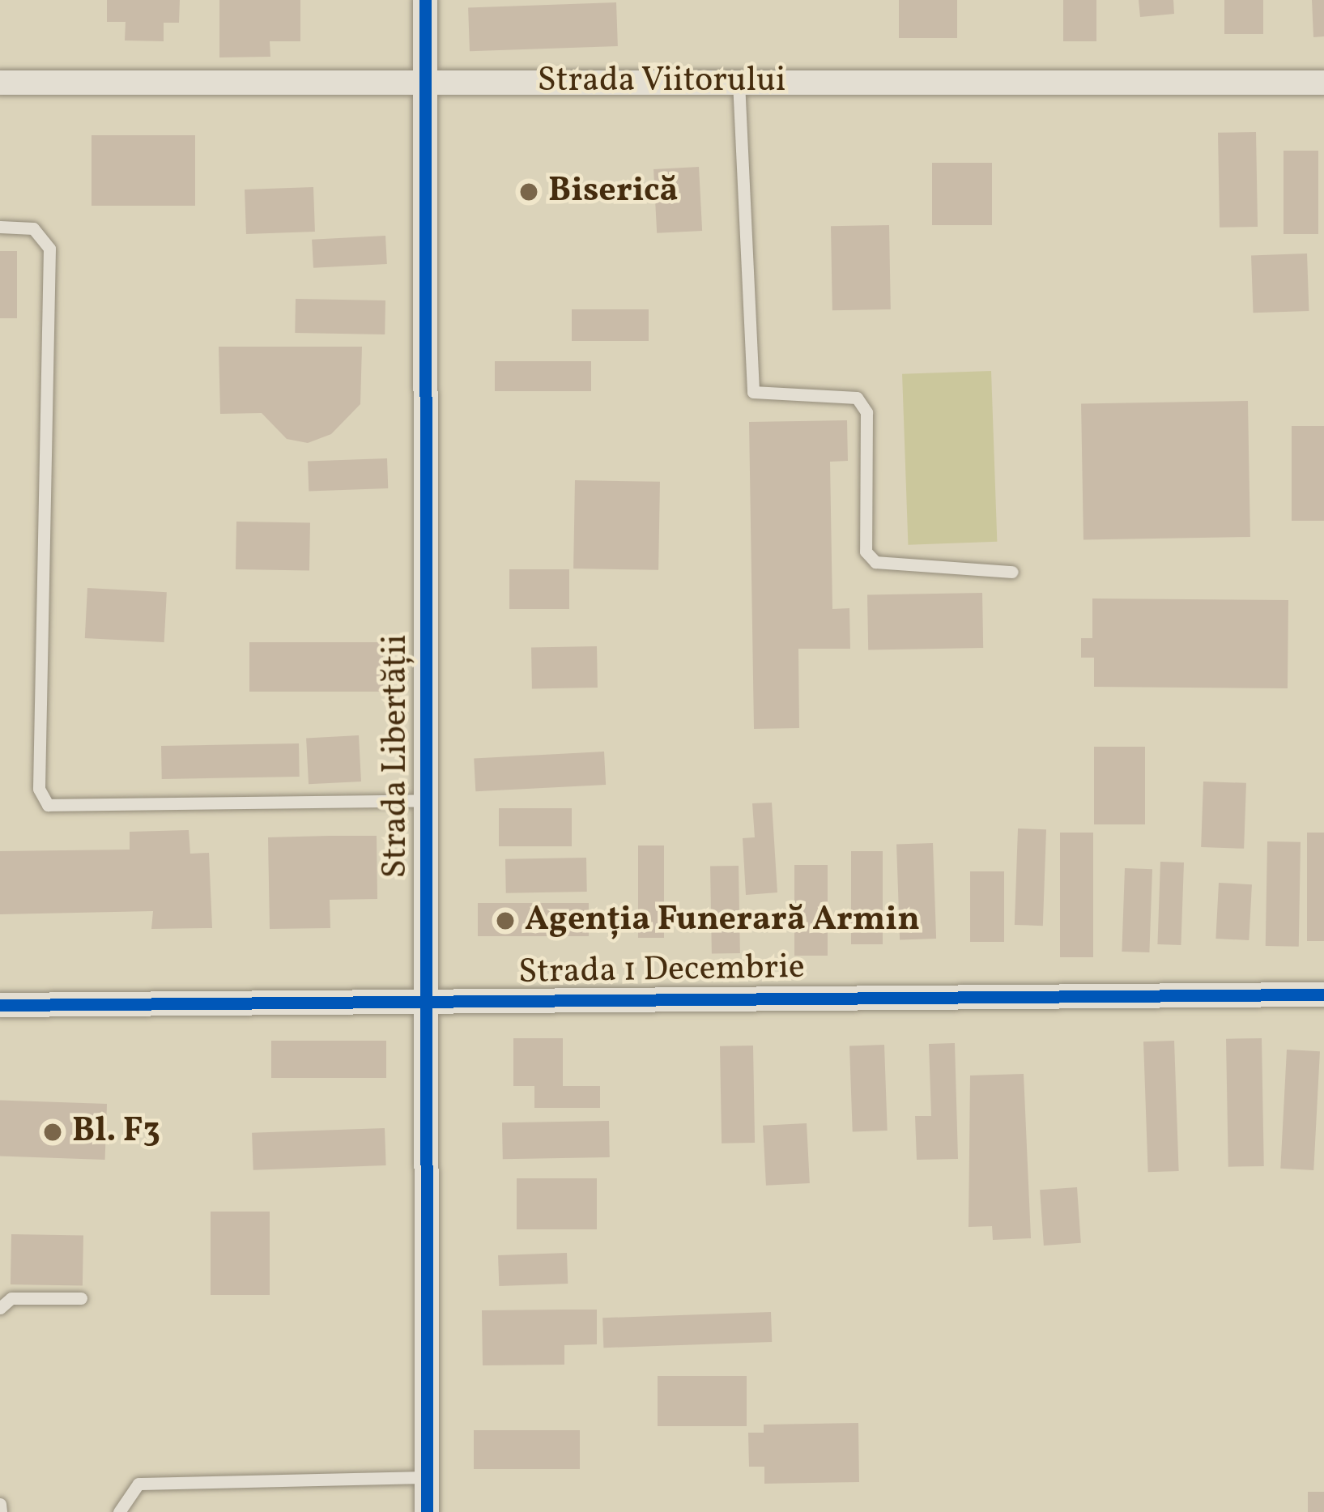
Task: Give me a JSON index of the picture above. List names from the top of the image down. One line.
{"streets":{"street":["Strada Viitorului","Strada Libertății","Strada 1 Decembrie"]},"crossings":[["Strada Viitorului","Strada Libertății"],["Strada Libertății","Strada 1 Decembrie"]],"places":["Biserică","Agenția Funerară Armin","Bl. F3"]}
